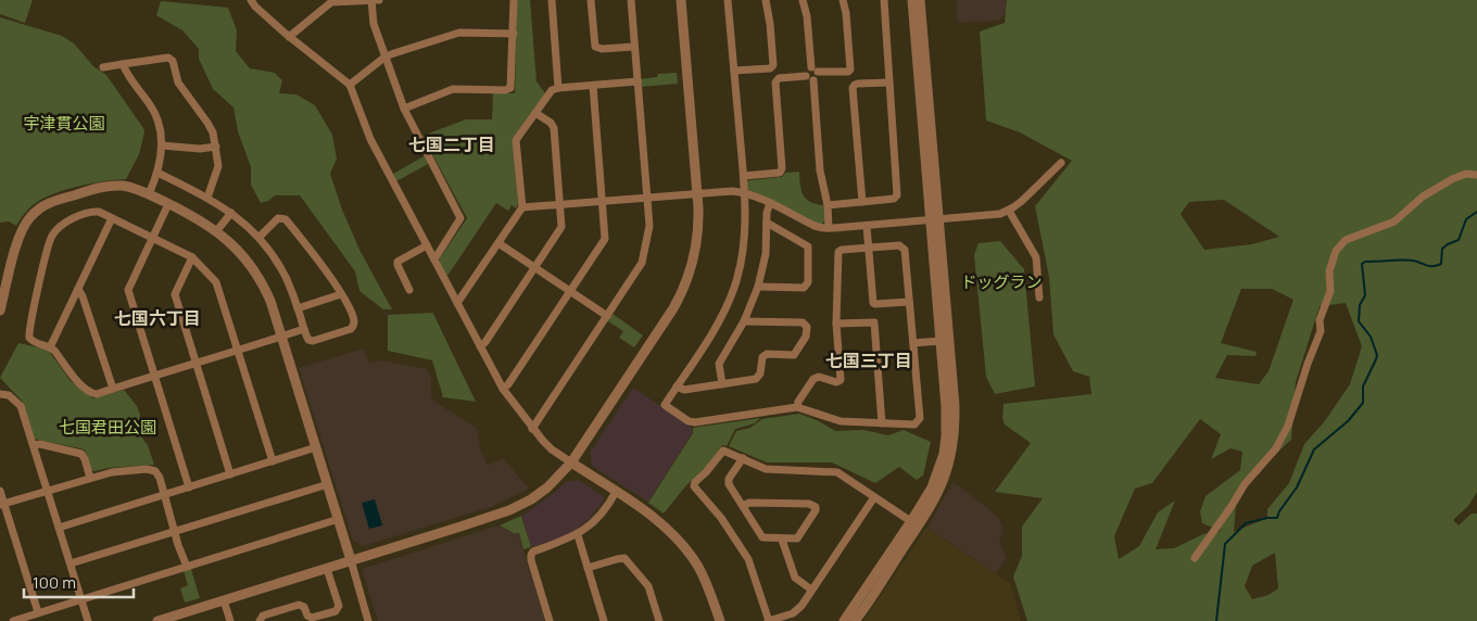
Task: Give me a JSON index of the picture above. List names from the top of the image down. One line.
{"districts":["七国二丁目","七国六丁目","七国三丁目"],"parks":["宇津貫公園","ドッグラン","七国君田公園"],"scale_bar":"100 m"}
